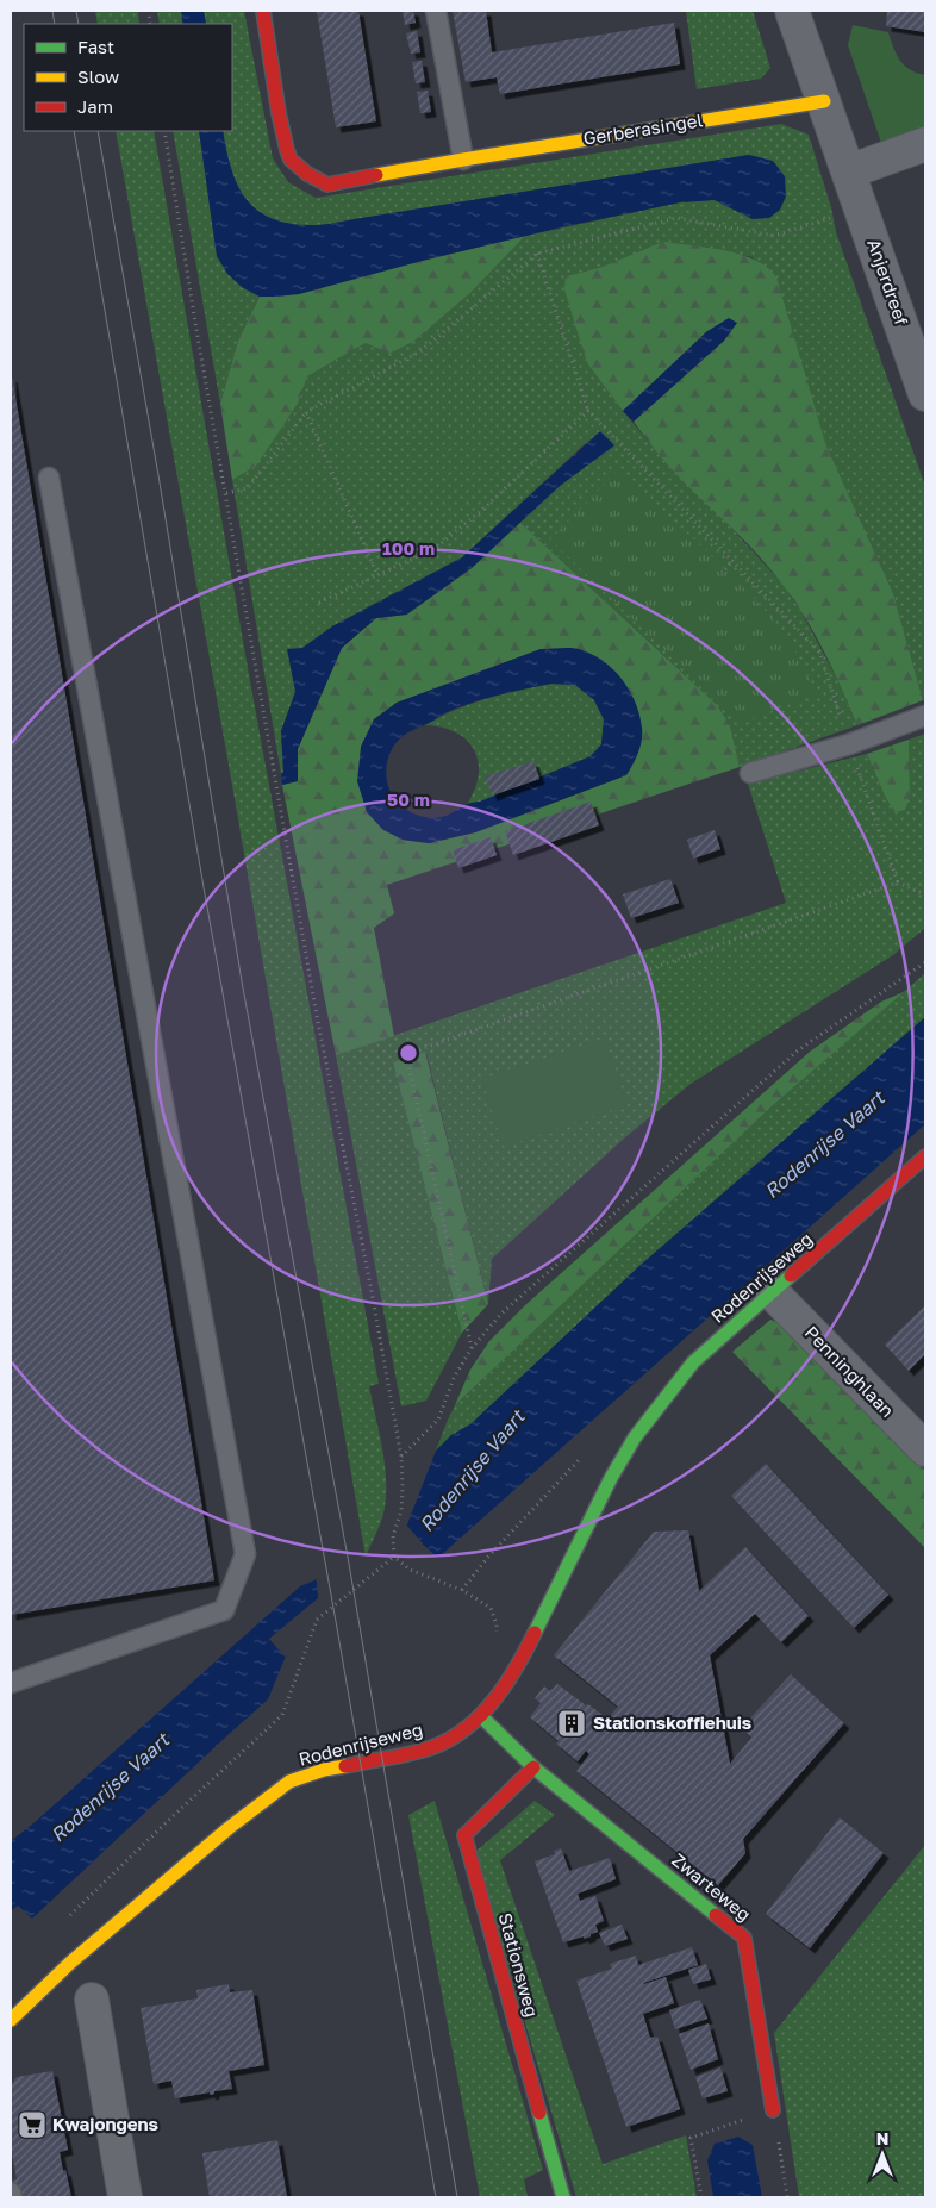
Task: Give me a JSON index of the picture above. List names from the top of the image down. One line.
{"streets":{"street":["Gerberasingel","Anjerdreef","Rodenrijseweg","Penninghlaan","Zwarteweg","Stationsweg"]},"crossings":[["Gerberasingel","Anjerdreef"],["Rodenrijseweg","Penninghlaan"],["Rodenrijseweg","Zwarteweg"],["Zwarteweg","Stationsweg"]],"water":["Rodenrijse Vaart"],"places":{"building":["Stationskoffiehuis"],"supermarket":["Kwajongens"]},"legend":["Fast","Slow","Jam"],"north":"top","rings":["100 m","50 m"]}
